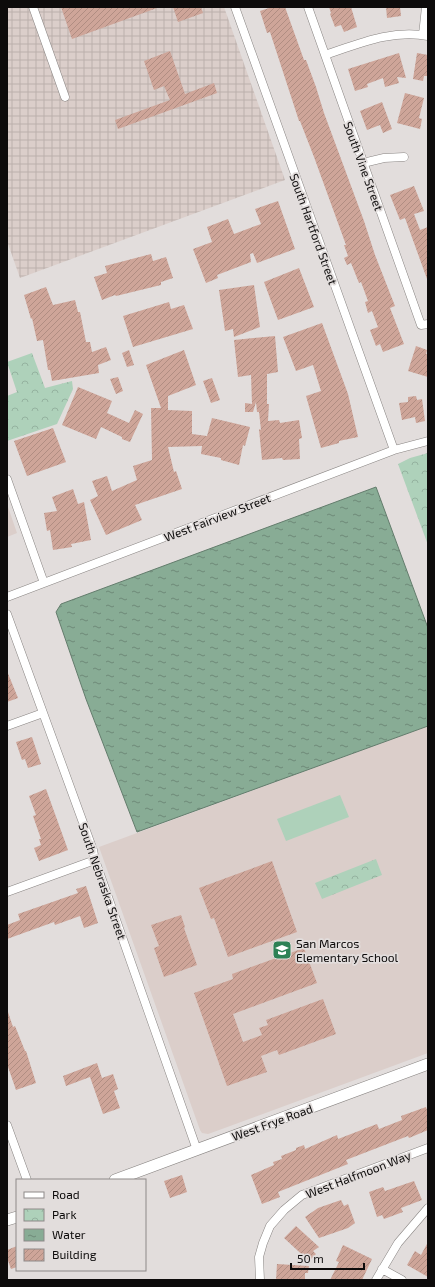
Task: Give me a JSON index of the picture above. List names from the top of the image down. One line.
{"streets":{"street":["South Vine Street","South Hartford Street","West Fairview Street","South Nebraska Street","West Frye Road","West Halfmoon Way"]},"crossings":[["South Hartford Street","West Fairview Street"],["South Nebraska Street","West Frye Road"]],"places":{"school or university":["San Marcos Elementary School"]},"legend":["Road","Park","Water","Building"],"scale_bar":"50 m"}
